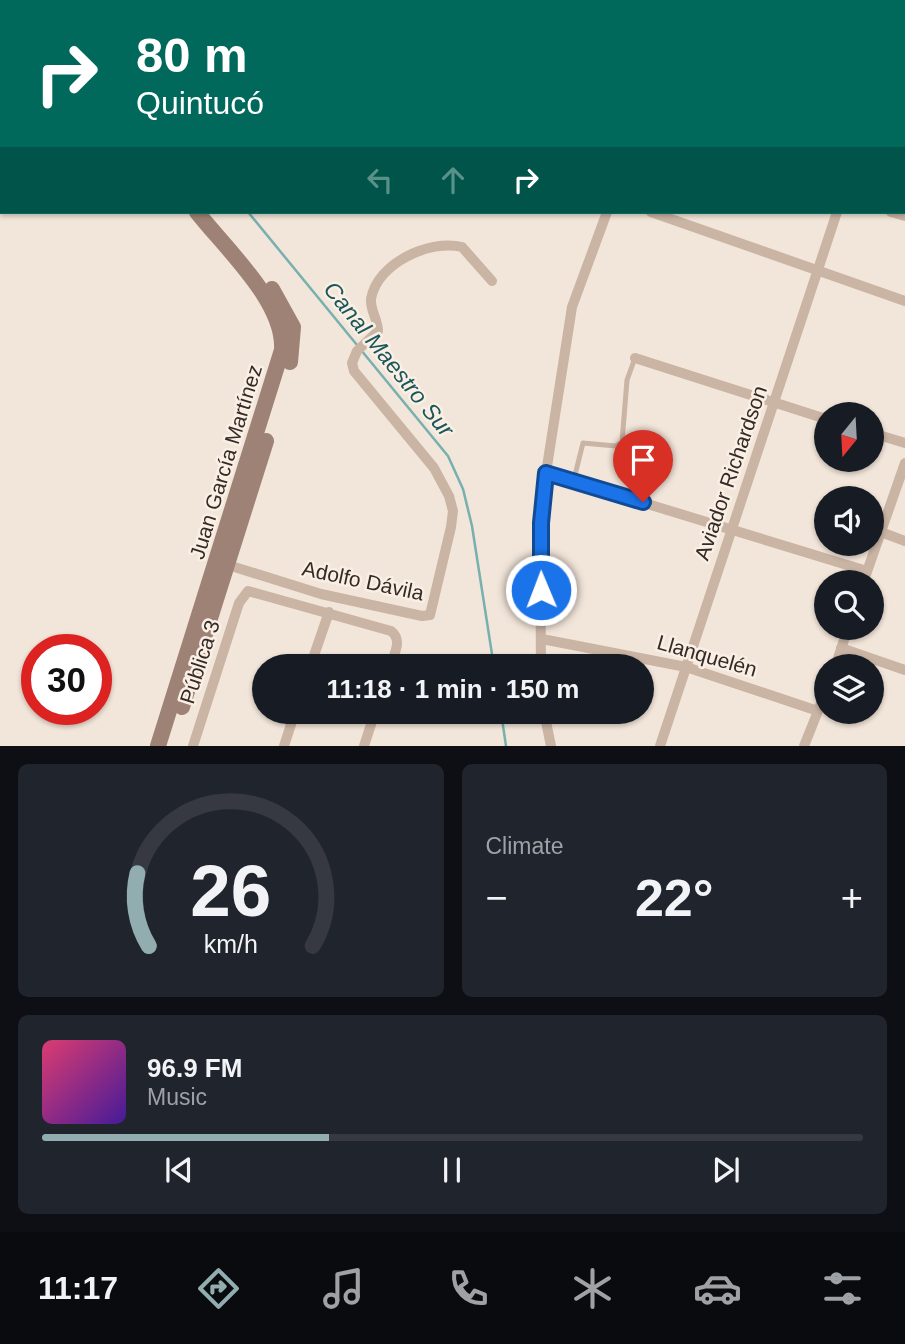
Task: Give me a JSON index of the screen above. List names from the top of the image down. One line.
{"streets":{"main road":["Juan García Martínez"],"street":["Aviador Richardson","Adolfo Dávila","Llanquelén","Pública 3"]},"crossings":[["Juan García Martínez","Adolfo Dávila"],["Aviador Richardson","Llanquelén"]],"water":["Canal Maestro Sur"],"north":"bottom","page":{"turn":["80 m","Quintucó"],"limit":"30","trip":"11:18 · 1 min · 150 m","tile":"Climate","heat":["−","22°","+"],"song":["96.9 FM","Music"],"tabs":"11:17","gauge":["26","km/h"]}}
